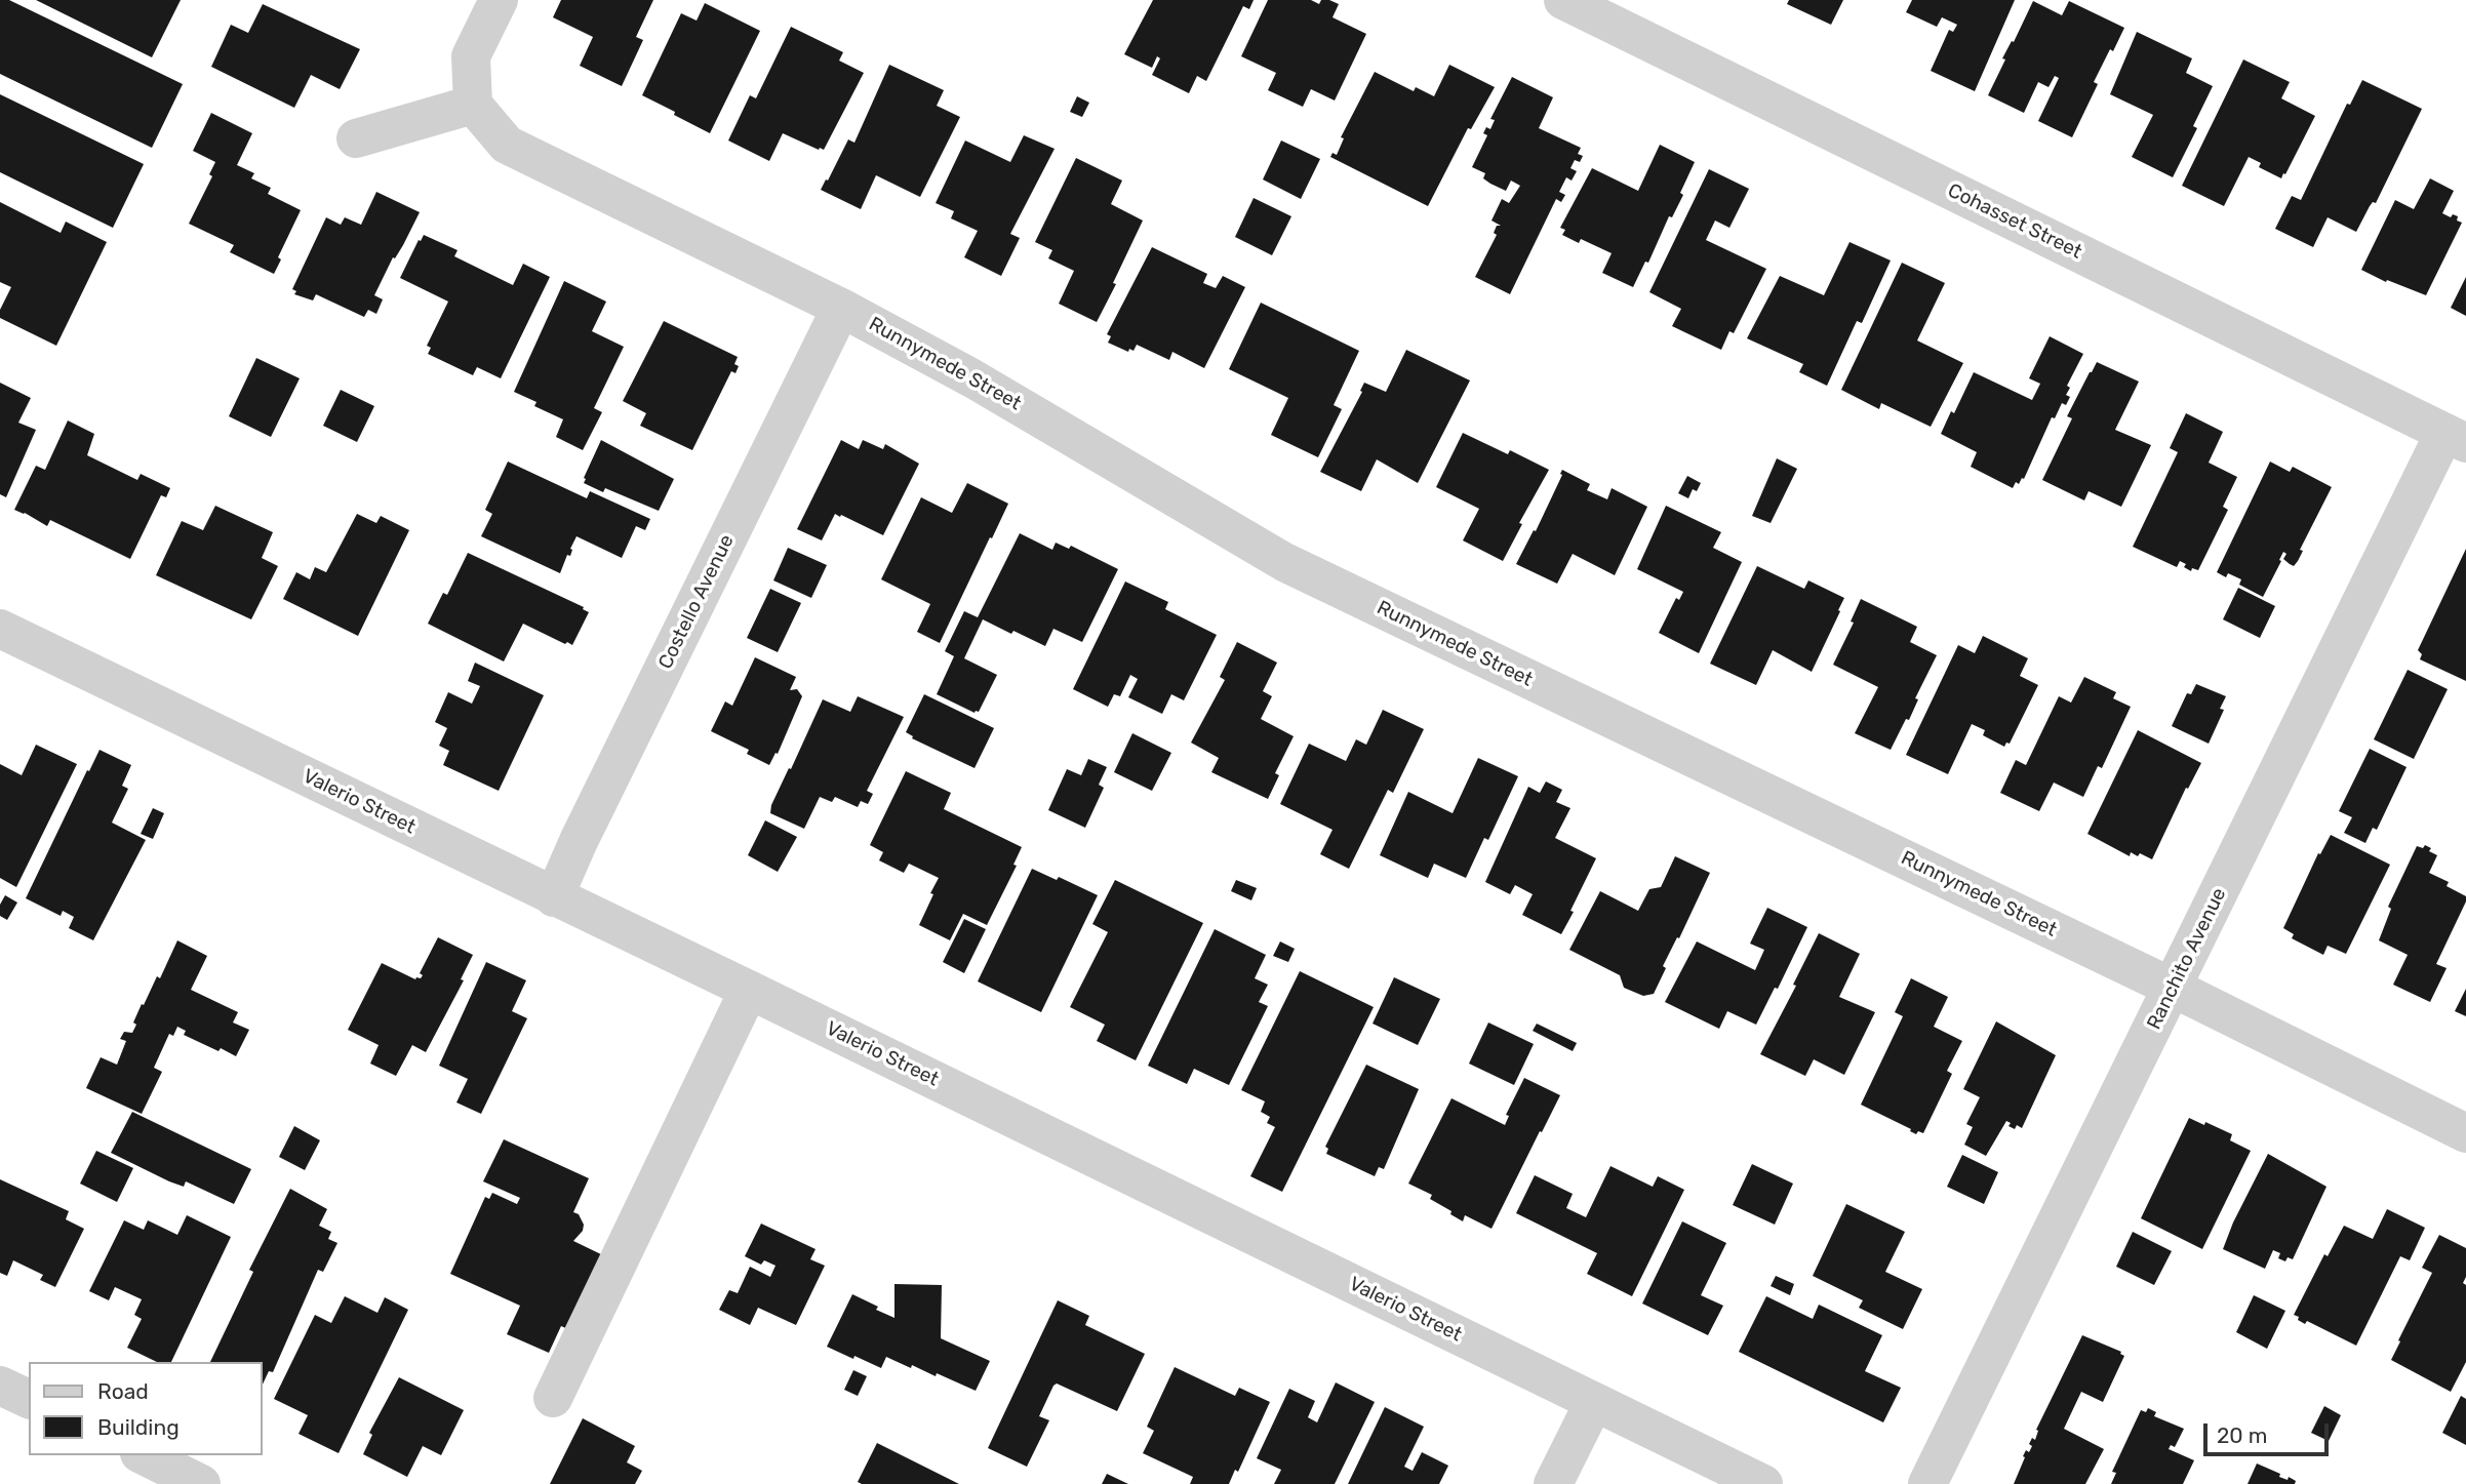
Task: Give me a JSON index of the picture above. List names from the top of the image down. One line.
{"streets":{"street":["Cohasset Street","Runnymede Street","Costello Avenue","Valerio Street","Ranchito Avenue"]},"crossings":[["Cohasset Street","Ranchito Avenue"],["Runnymede Street","Costello Avenue"],["Runnymede Street","Ranchito Avenue"],["Costello Avenue","Valerio Street"]],"legend":["Road","Building"],"scale_bar":"20 m"}
